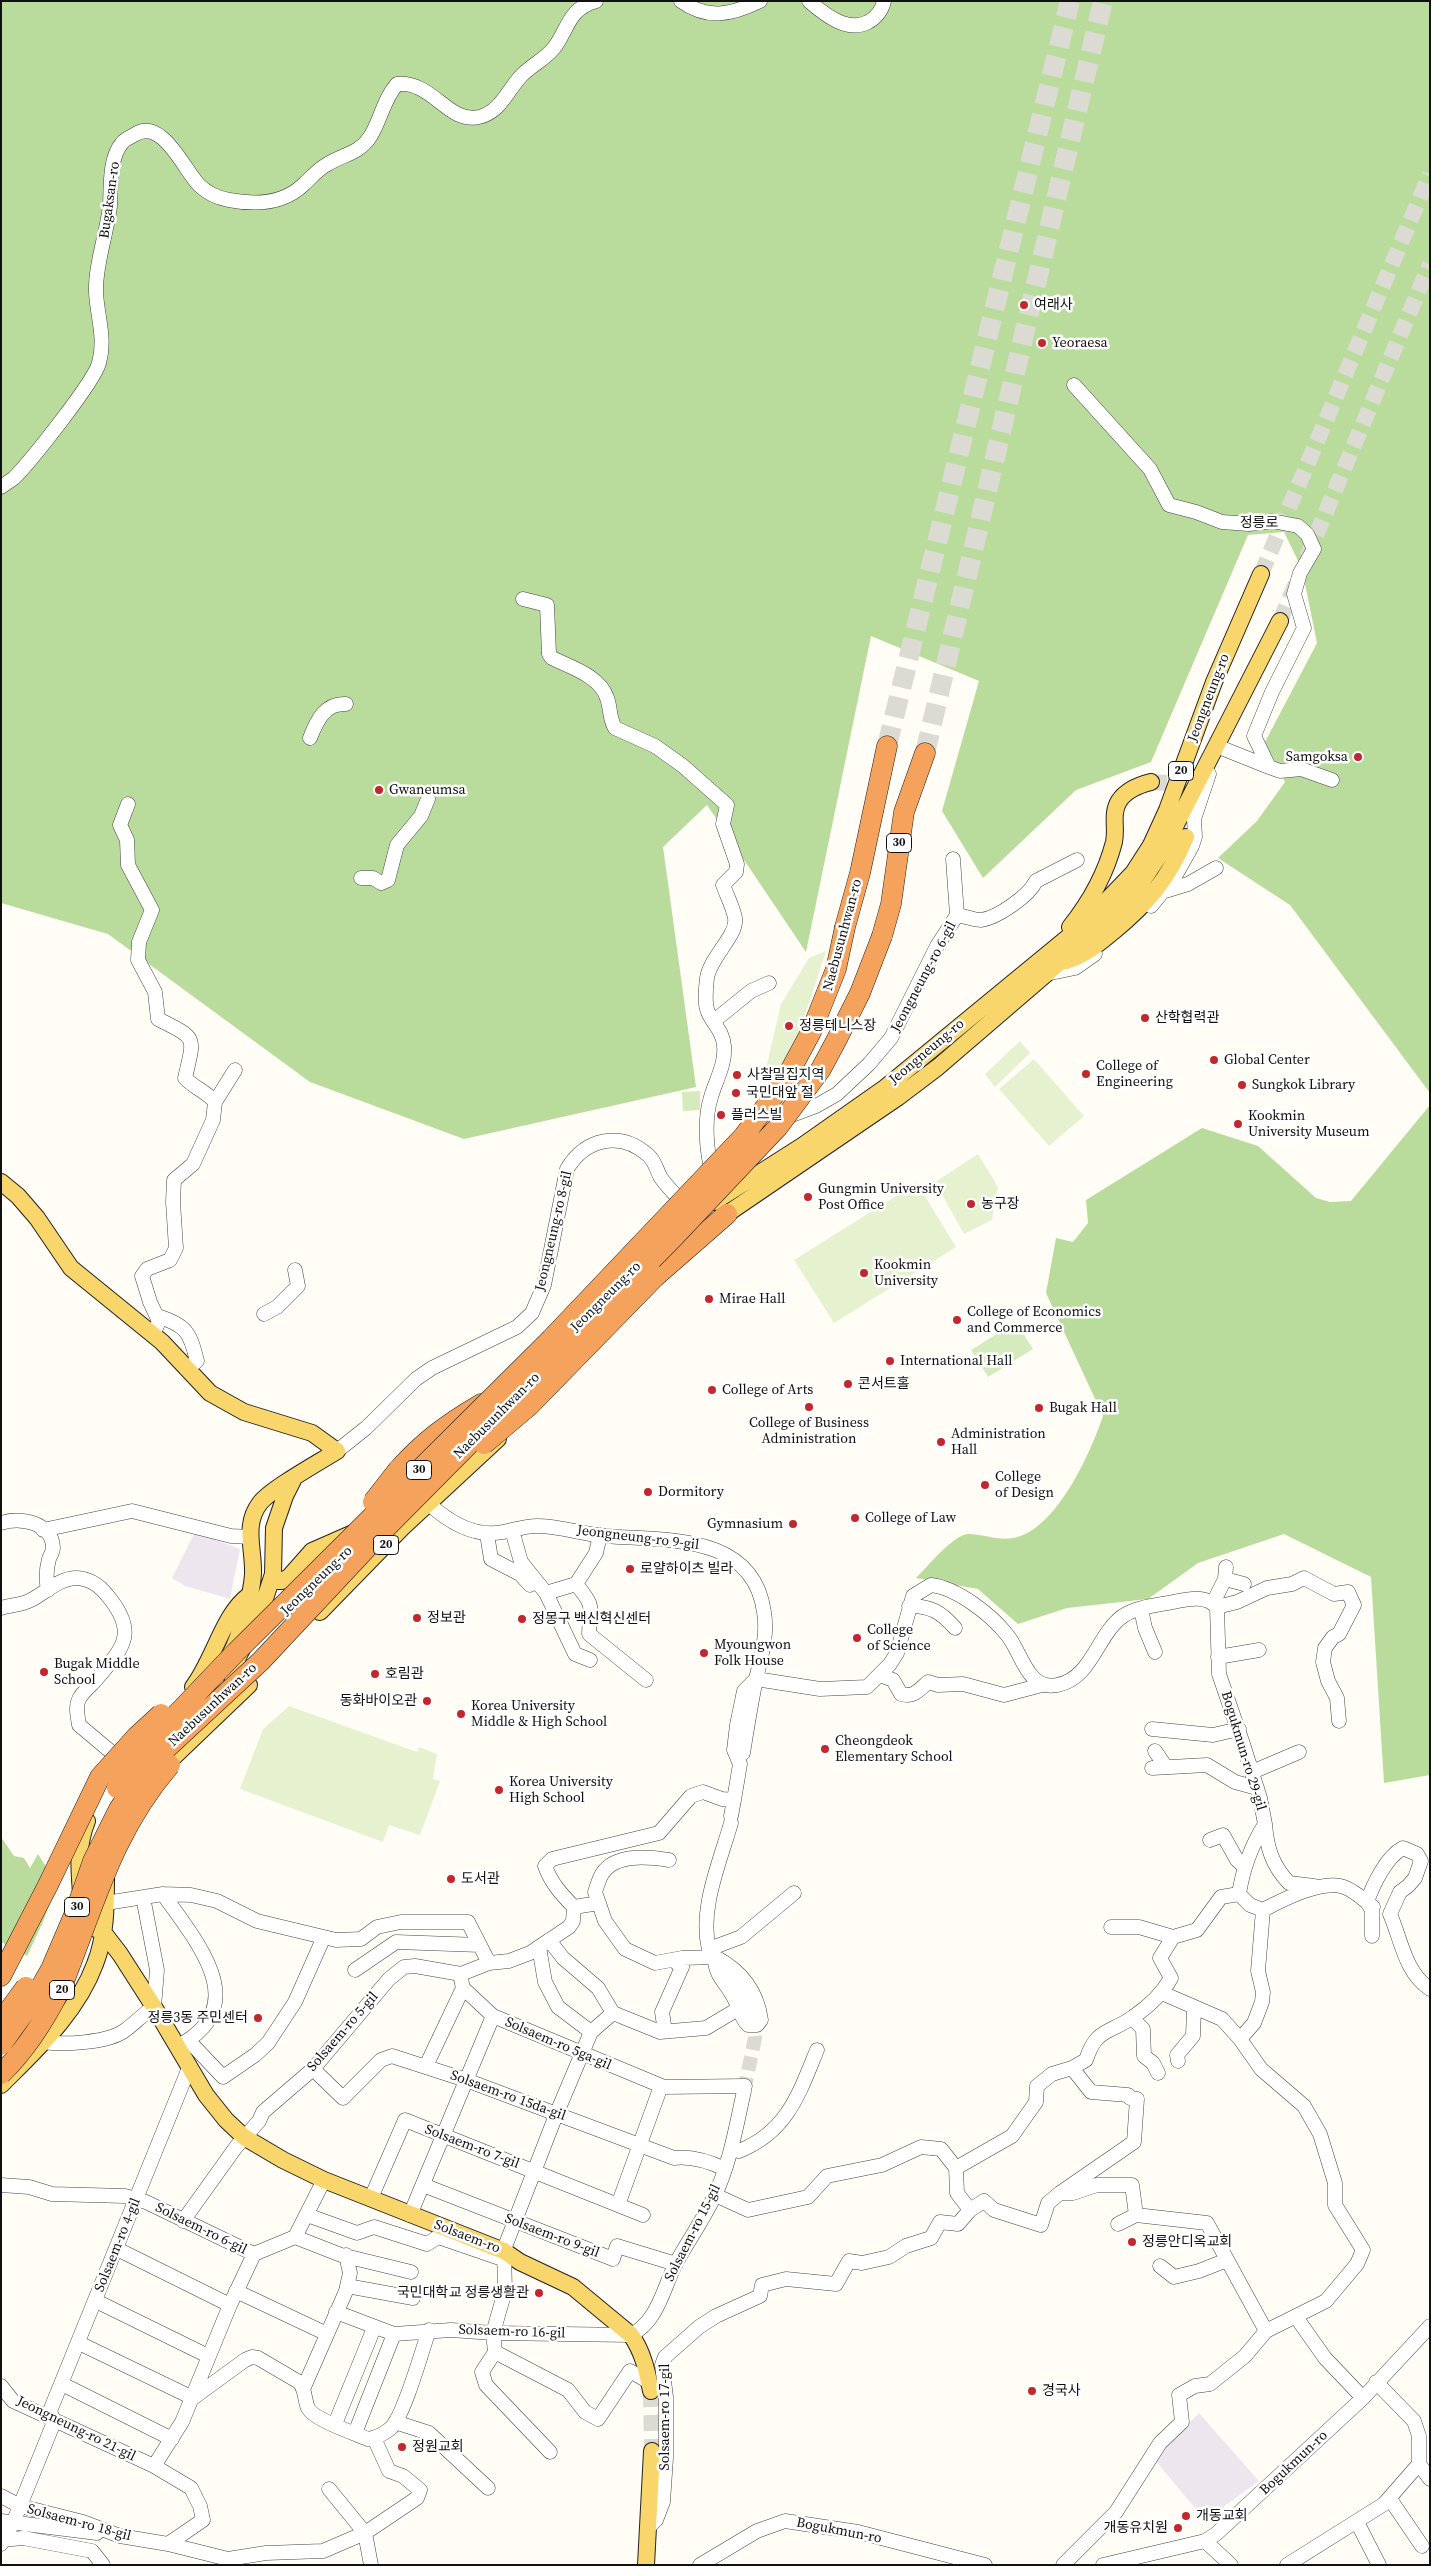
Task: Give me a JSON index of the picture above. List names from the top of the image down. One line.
{"streets":{"highway":["30","Naebusunhwan-ro"],"main road":["Jeongneung-ro","20","Solsaem-ro"],"street":["Bugaksan-ro","정릉로","Jeongneung-ro 6-gil","Jeongneung-ro 8-gil","Jeongneung-ro 9-gil","Bogukmun-ro 29-gil","Solsaem-ro 5-gil","Solsaem-ro 5ga-gil","Solsaem-ro 15da-gil","Solsaem-ro 7-gil","Solsaem-ro 6-gil","Solsaem-ro 15-gil","Solsaem-ro 9-gil","Solsaem-ro 4-gil","Solsaem-ro 16-gil","Solsaem-ro 17-gil","Jeongneung-ro 21-gil","Bogukmun-ro","Solsaem-ro 18-gil"]},"crossings":[["Jeongneung-ro","Naebusunhwan-ro"],["Jeongneung-ro","Jeongneung-ro 6-gil"],["Jeongneung-ro","Jeongneung-ro 8-gil"],["Jeongneung-ro","Jeongneung-ro 9-gil"],["Jeongneung-ro","Solsaem-ro"],["Naebusunhwan-ro","Jeongneung-ro 9-gil"],["Jeongneung-ro 6-gil","Jeongneung-ro 8-gil"],["Solsaem-ro 5-gil","Solsaem-ro 5ga-gil"],["Solsaem-ro 5-gil","Solsaem-ro 15da-gil"],["Solsaem-ro 5-gil","Solsaem-ro"],["Solsaem-ro 5ga-gil","Solsaem-ro 15-gil"],["Solsaem-ro 15da-gil","Solsaem-ro 15-gil"],["Solsaem-ro 7-gil","Solsaem-ro"],["Solsaem-ro 6-gil","Solsaem-ro 4-gil"],["Solsaem-ro 6-gil","Jeongneung-ro 21-gil"],["Solsaem-ro 15-gil","Solsaem-ro 9-gil"],["Solsaem-ro 15-gil","Solsaem-ro"],["Solsaem-ro 15-gil","Solsaem-ro 16-gil"],["Solsaem-ro","Solsaem-ro 4-gil"],["Solsaem-ro","Solsaem-ro 16-gil"],["Solsaem-ro 4-gil","Jeongneung-ro 21-gil"],["Solsaem-ro 4-gil","Solsaem-ro 18-gil"]],"places":["여래사","Yeoraesa","Samgoksa","Gwaneumsa","산학협력관","정릉테니스장","Global Center","College of Engineering","사찰밀집지역","Sungkok Library","국민대앞 절","플러스빌","Kookmin University Museum","Gungmin University Post Office","농구장","Kookmin University","Mirae Hall","College of Economics and Commerce","International Hall","콘서트홀","College of Arts","College of Business Administration","Bugak Hall","Administration Hall","College of Design","Dormitory","College of Law","Gymnasium","로얄하이츠 빌라","정보관","정몽구 백신혁신센터","College of Science","Myoungwon Folk House","Bugak Middle School","호림관","동화바이오관","Korea University Middle & High School","Cheongdeok Elementary School","Korea University High School","도서관","정릉3동 주민센터","정릉안디옥교회","국민대학교 정릉생활관","경국사","정원교회","개동교회","개동유치원"]}
